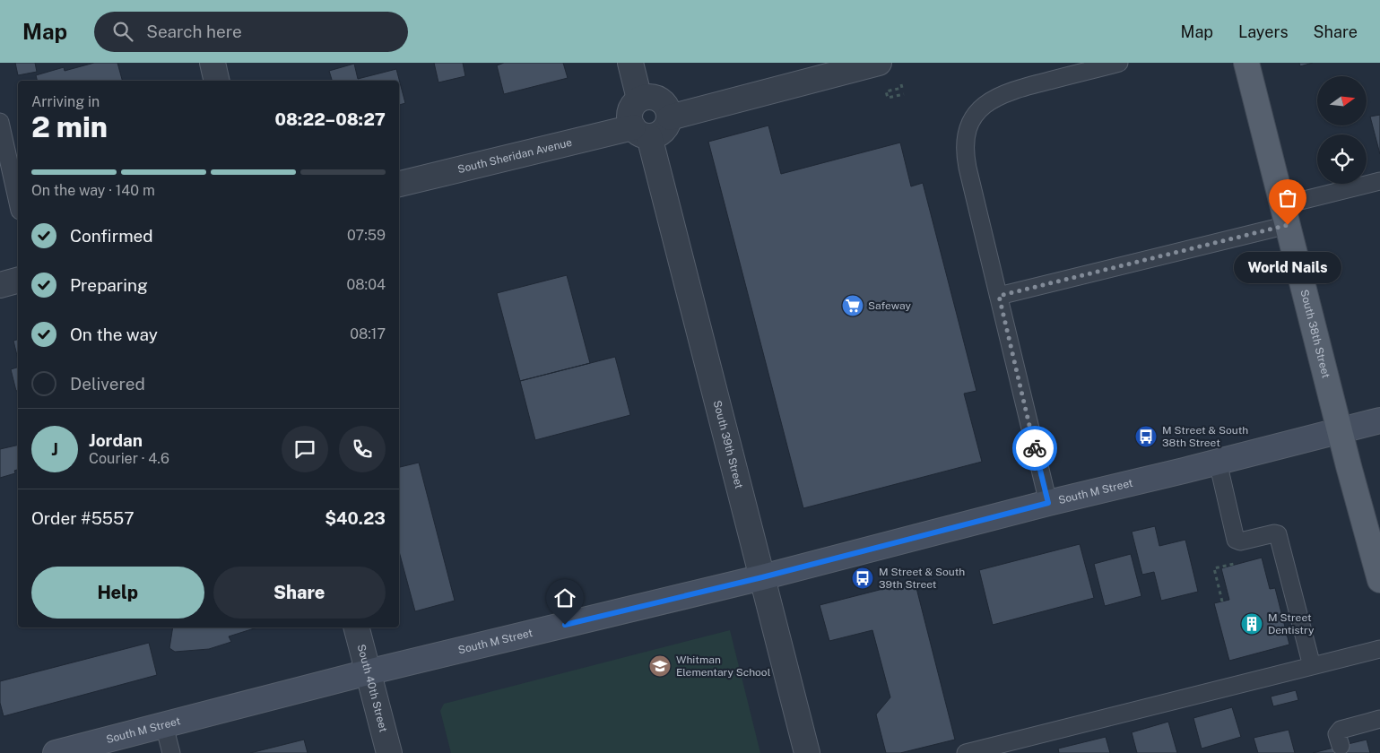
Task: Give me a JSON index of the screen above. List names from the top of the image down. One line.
{"streets":{"main road":["South 38th Street"],"street":["South Sheridan Avenue","South 39th Street","South M Street","South 40th Street"]},"crossings":[["South Sheridan Avenue","South 39th Street"],["South 38th Street","South M Street"],["South 39th Street","South M Street"],["South M Street","South 40th Street"]],"places":{"other":["World Nails"],"supermarket":["Safeway"],"bus stop":["M Street & South 38th Street","M Street & South 39th Street"],"building":["M Street Dentistry"],"school or university":["Whitman Elementary School"]},"north":"right","page":{"header":"Map","search":"Search here","nav":["Map","Layers","Share"],"heading":["2 min","Arriving in","08:22–08:27"],"panel":["Jordan","Courier · 4.6","Order #5557","$40.23"],"bar":"On the way · 140 m","list":[["Confirmed","07:59"],["Preparing","08:04"],["On the way","08:17"],"Delivered"],"bubble":"World Nails","round":"J","buttons":["Help","Share"]}}
